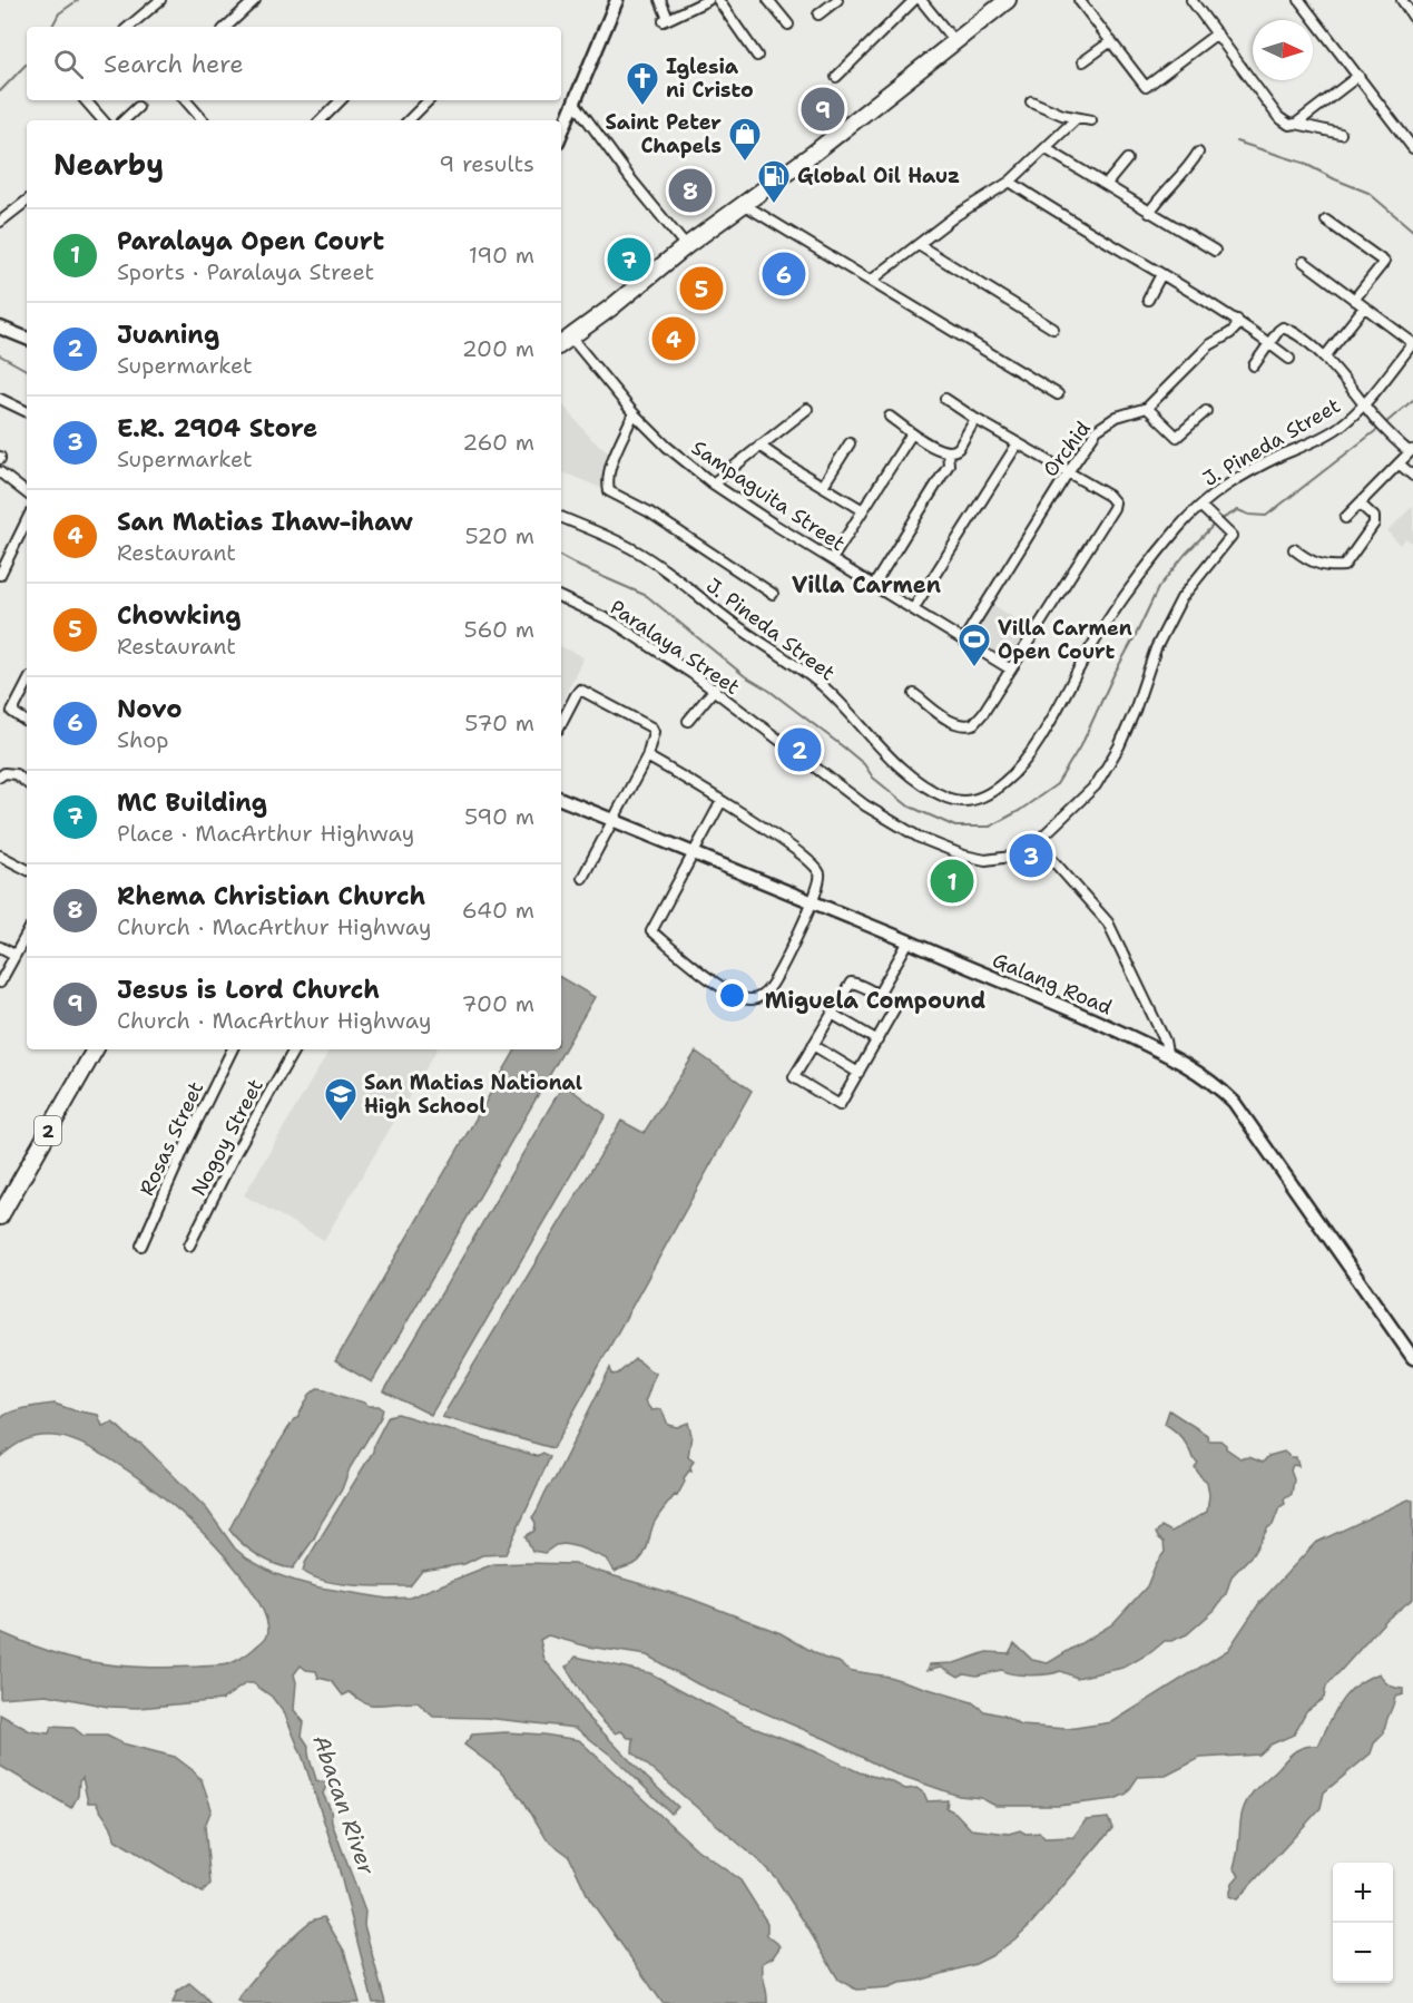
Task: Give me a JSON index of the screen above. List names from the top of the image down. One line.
{"streets":{"highway":["2"],"street":["J. Pineda Street","Orchid","Sampaguita Street","Paralaya Street","Galang Road","Nogoy Street","Rosas Street"]},"crossings":[["J. Pineda Street","Paralaya Street"],["Orchid","Sampaguita Street"]],"districts":["Villa Carmen","Miguela Compound"],"water":["Abacan River"],"places":{"church":["Iglesia ni Cristo"],"shop":["Saint Peter Chapels"],"fuel station":["Global Oil Hauz"],"sports":["Villa Carmen Open Court"],"school or university":["San Matias National High School"]},"north":"right","page":{"search":"Search here","pins":["9","8","7","6","5","4","2","3","1"],"heading":["Nearby","9 results"],"list":[{"mark":"1","name":"Paralaya Open Court","note":"Sports · Paralaya Street","value":"190 m"},{"mark":"2","name":"Juaning","note":"Supermarket","value":"200 m"},{"mark":"3","name":"E.R. 2904 Store","note":"Supermarket","value":"260 m"},{"mark":"4","name":"San Matias Ihaw-ihaw","note":"Restaurant","value":"520 m"},{"mark":"5","name":"Chowking","note":"Restaurant","value":"560 m"},{"mark":"6","name":"Novo","note":"Shop","value":"570 m"},{"mark":"7","name":"MC Building","note":"Place · MacArthur Highway","value":"590 m"},{"mark":"8","name":"Rhema Christian Church","note":"Church · MacArthur Highway","value":"640 m"},{"mark":"9","name":"Jesus is Lord Church","note":"Church · MacArthur Highway","value":"700 m"}],"map_buttons":["+","−"]}}
